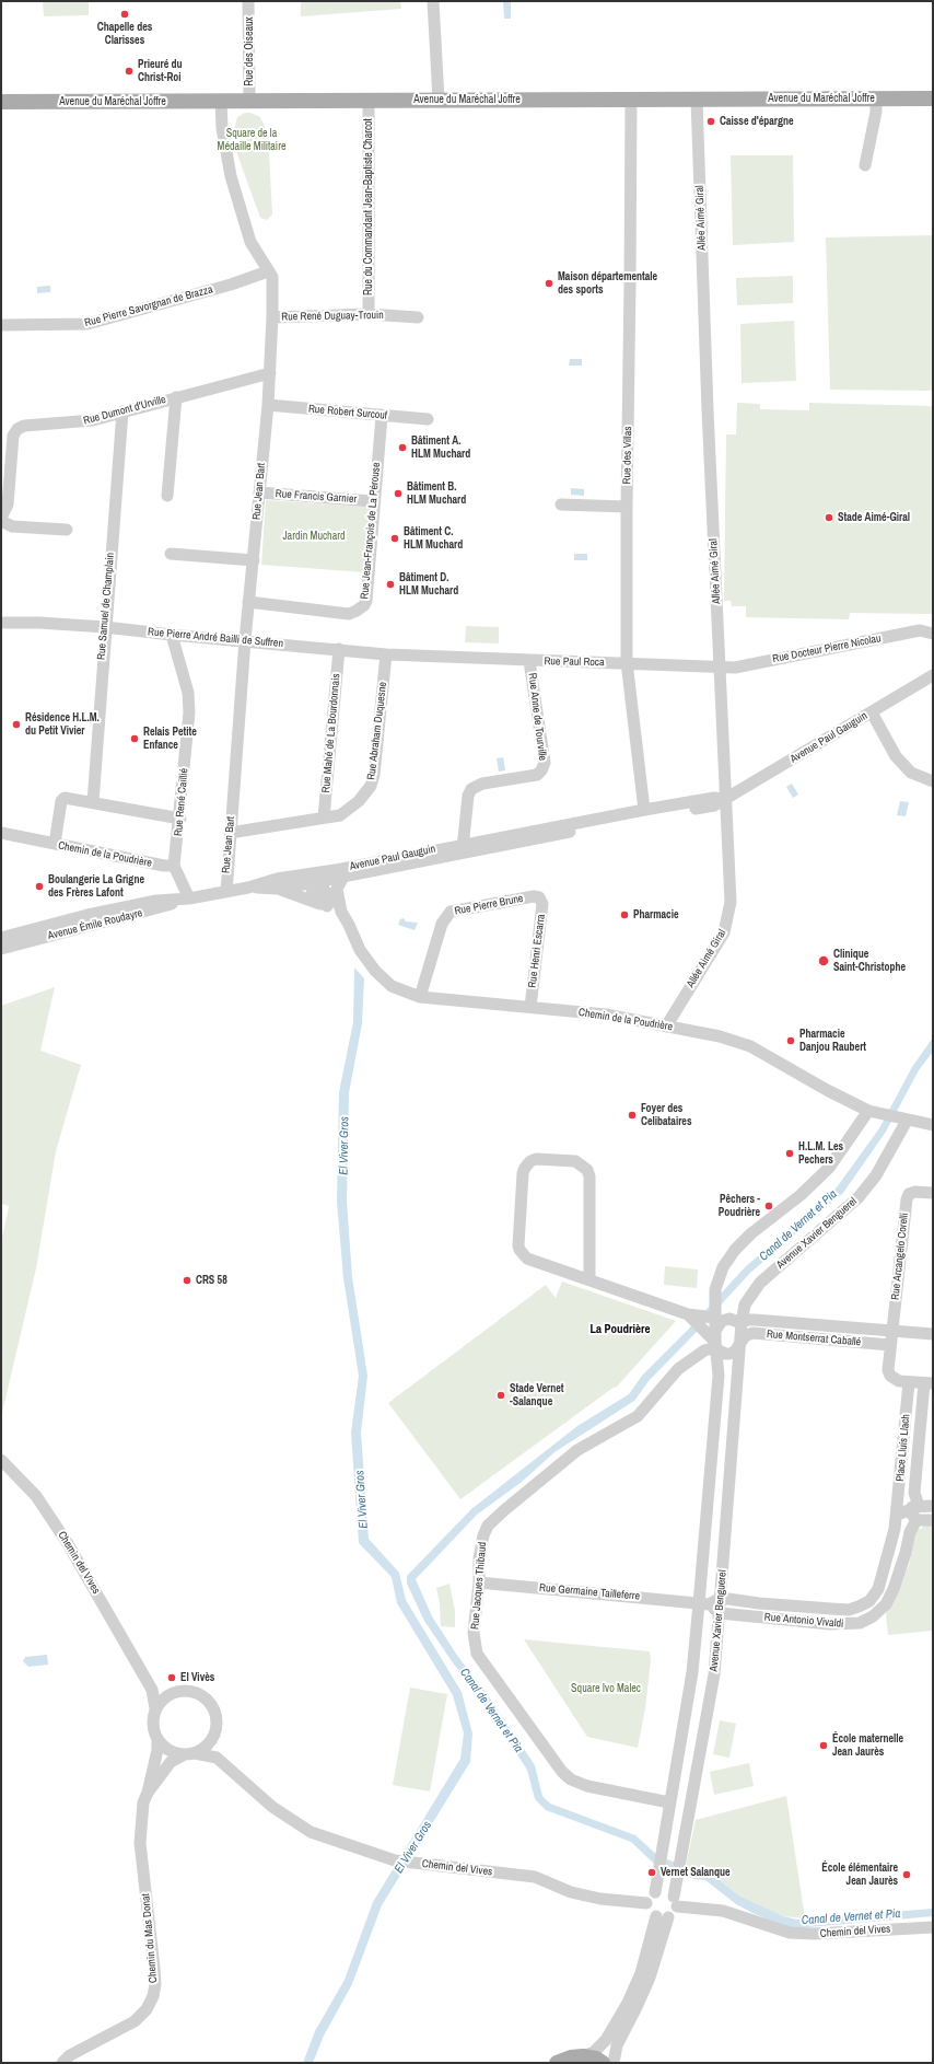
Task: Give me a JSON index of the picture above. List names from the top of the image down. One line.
{"streets":{"main road":["Avenue du Maréchal Joffre"],"street":["Rue des Oiseaux","Rue du Commandant Jean-Baptiste Charcot","Allée Aimé Giral","Rue Pierre Savorgnan de Brazza","Rue René Duguay-Trouin","Rue Dumont d'Urville","Rue Robert Surcouf","Rue des Villas","Rue Jean Bart","Rue Francis Garnier","Rue Jean-François de La Pérouse","Rue Samuel de Champlain","Rue Pierre André Bailli de Suffren","Rue Docteur Pierre Nicolau","Rue Paul Roca","Rue Anne de Tourville","Rue Abraham Duquesne","Rue Mahé de La Bourdonnais","Avenue Paul Gauguin","Rue René Caillié","Chemin de la Poudrière","Rue Pierre Brune","Avenue Émile Roudayre","Rue Henri Escarra","Avenue Xavier Benguerel","Rue Arcangelo Corelli","Rue Montserrat Caballé","Place Lluís Llach","Chemin del Vives","Rue Jacques Thibaud","Rue Germaine Tailleferre","Rue Antonio Vivaldi","Chemin du Mas Donat"]},"crossings":[["Rue des Oiseaux","Avenue du Maréchal Joffre"],["Avenue du Maréchal Joffre","Rue du Commandant Jean-Baptiste Charcot"],["Avenue du Maréchal Joffre","Allée Aimé Giral"],["Avenue du Maréchal Joffre","Rue des Villas"],["Avenue du Maréchal Joffre","Rue Jean Bart"],["Rue du Commandant Jean-Baptiste Charcot","Rue René Duguay-Trouin"],["Allée Aimé Giral","Rue Docteur Pierre Nicolau"],["Allée Aimé Giral","Rue Paul Roca"],["Allée Aimé Giral","Avenue Paul Gauguin"],["Allée Aimé Giral","Chemin de la Poudrière"],["Rue Pierre Savorgnan de Brazza","Rue Jean Bart"],["Rue René Duguay-Trouin","Rue Jean Bart"],["Rue Dumont d'Urville","Rue Jean Bart"],["Rue Dumont d'Urville","Rue Samuel de Champlain"],["Rue Robert Surcouf","Rue Jean Bart"],["Rue Robert Surcouf","Rue Jean-François de La Pérouse"],["Rue des Villas","Rue Paul Roca"],["Rue des Villas","Avenue Paul Gauguin"],["Rue Jean Bart","Rue Francis Garnier"],["Rue Jean Bart","Rue Jean-François de La Pérouse"],["Rue Jean Bart","Rue Pierre André Bailli de Suffren"],["Rue Jean Bart","Rue Abraham Duquesne"],["Rue Jean Bart","Avenue Émile Roudayre"],["Rue Francis Garnier","Rue Jean-François de La Pérouse"],["Rue Samuel de Champlain","Rue Pierre André Bailli de Suffren"],["Rue Pierre André Bailli de Suffren","Rue Paul Roca"],["Rue Pierre André Bailli de Suffren","Rue Abraham Duquesne"],["Rue Pierre André Bailli de Suffren","Rue Mahé de La Bourdonnais"],["Rue Pierre André Bailli de Suffren","Rue René Caillié"],["Rue Docteur Pierre Nicolau","Rue Paul Roca"],["Rue Paul Roca","Rue Anne de Tourville"],["Rue Anne de Tourville","Avenue Paul Gauguin"],["Rue Abraham Duquesne","Rue Mahé de La Bourdonnais"],["Avenue Paul Gauguin","Chemin de la Poudrière"],["Avenue Paul Gauguin","Avenue Émile Roudayre"],["Rue René Caillié","Chemin de la Poudrière"],["Chemin de la Poudrière","Rue Pierre Brune"],["Chemin de la Poudrière","Rue Henri Escarra"],["Chemin de la Poudrière","Avenue Xavier Benguerel"],["Rue Pierre Brune","Rue Henri Escarra"],["Avenue Xavier Benguerel","Rue Montserrat Caballé"],["Avenue Xavier Benguerel","Chemin del Vives"],["Avenue Xavier Benguerel","Rue Jacques Thibaud"],["Avenue Xavier Benguerel","Rue Germaine Tailleferre"],["Avenue Xavier Benguerel","Rue Antonio Vivaldi"],["Rue Arcangelo Corelli","Rue Montserrat Caballé"],["Rue Arcangelo Corelli","Place Lluís Llach"],["Rue Montserrat Caballé","Rue Jacques Thibaud"],["Place Lluís Llach","Rue Antonio Vivaldi"],["Chemin del Vives","Chemin du Mas Donat"],["Rue Jacques Thibaud","Rue Germaine Tailleferre"]],"districts":["La Poudrière"],"water":["El Viver Gros","Canal de Vernet et Pia"],"parks":["Square de la Médaille Militaire","Jardin Muchard","Square Ivo Malec"],"places":["Chapelle des Clarisses","Prieuré du Christ-Roi","Caisse d'épargne","Maison départementale des sports","Bâtiment A. HLM Muchard","Bâtiment B. HLM Muchard","Stade Aimé-Giral","Bâtiment C. HLM Muchard","Bâtiment D. HLM Muchard","Résidence H.L.M. du Petit Vivier","Relais Petite Enfance","Boulangerie La Grigne des Frères Lafont","Pharmacie","Clinique Saint-Christophe","Pharmacie Danjou Raubert","Foyer des Celibataires","H.L.M. Les Pechers","Pêchers - Poudrière","CRS 58","Stade Vernet -Salanque","El Vivès","École maternelle Jean Jaurès","Vernet Salanque","École élémentaire Jean Jaurès"]}
